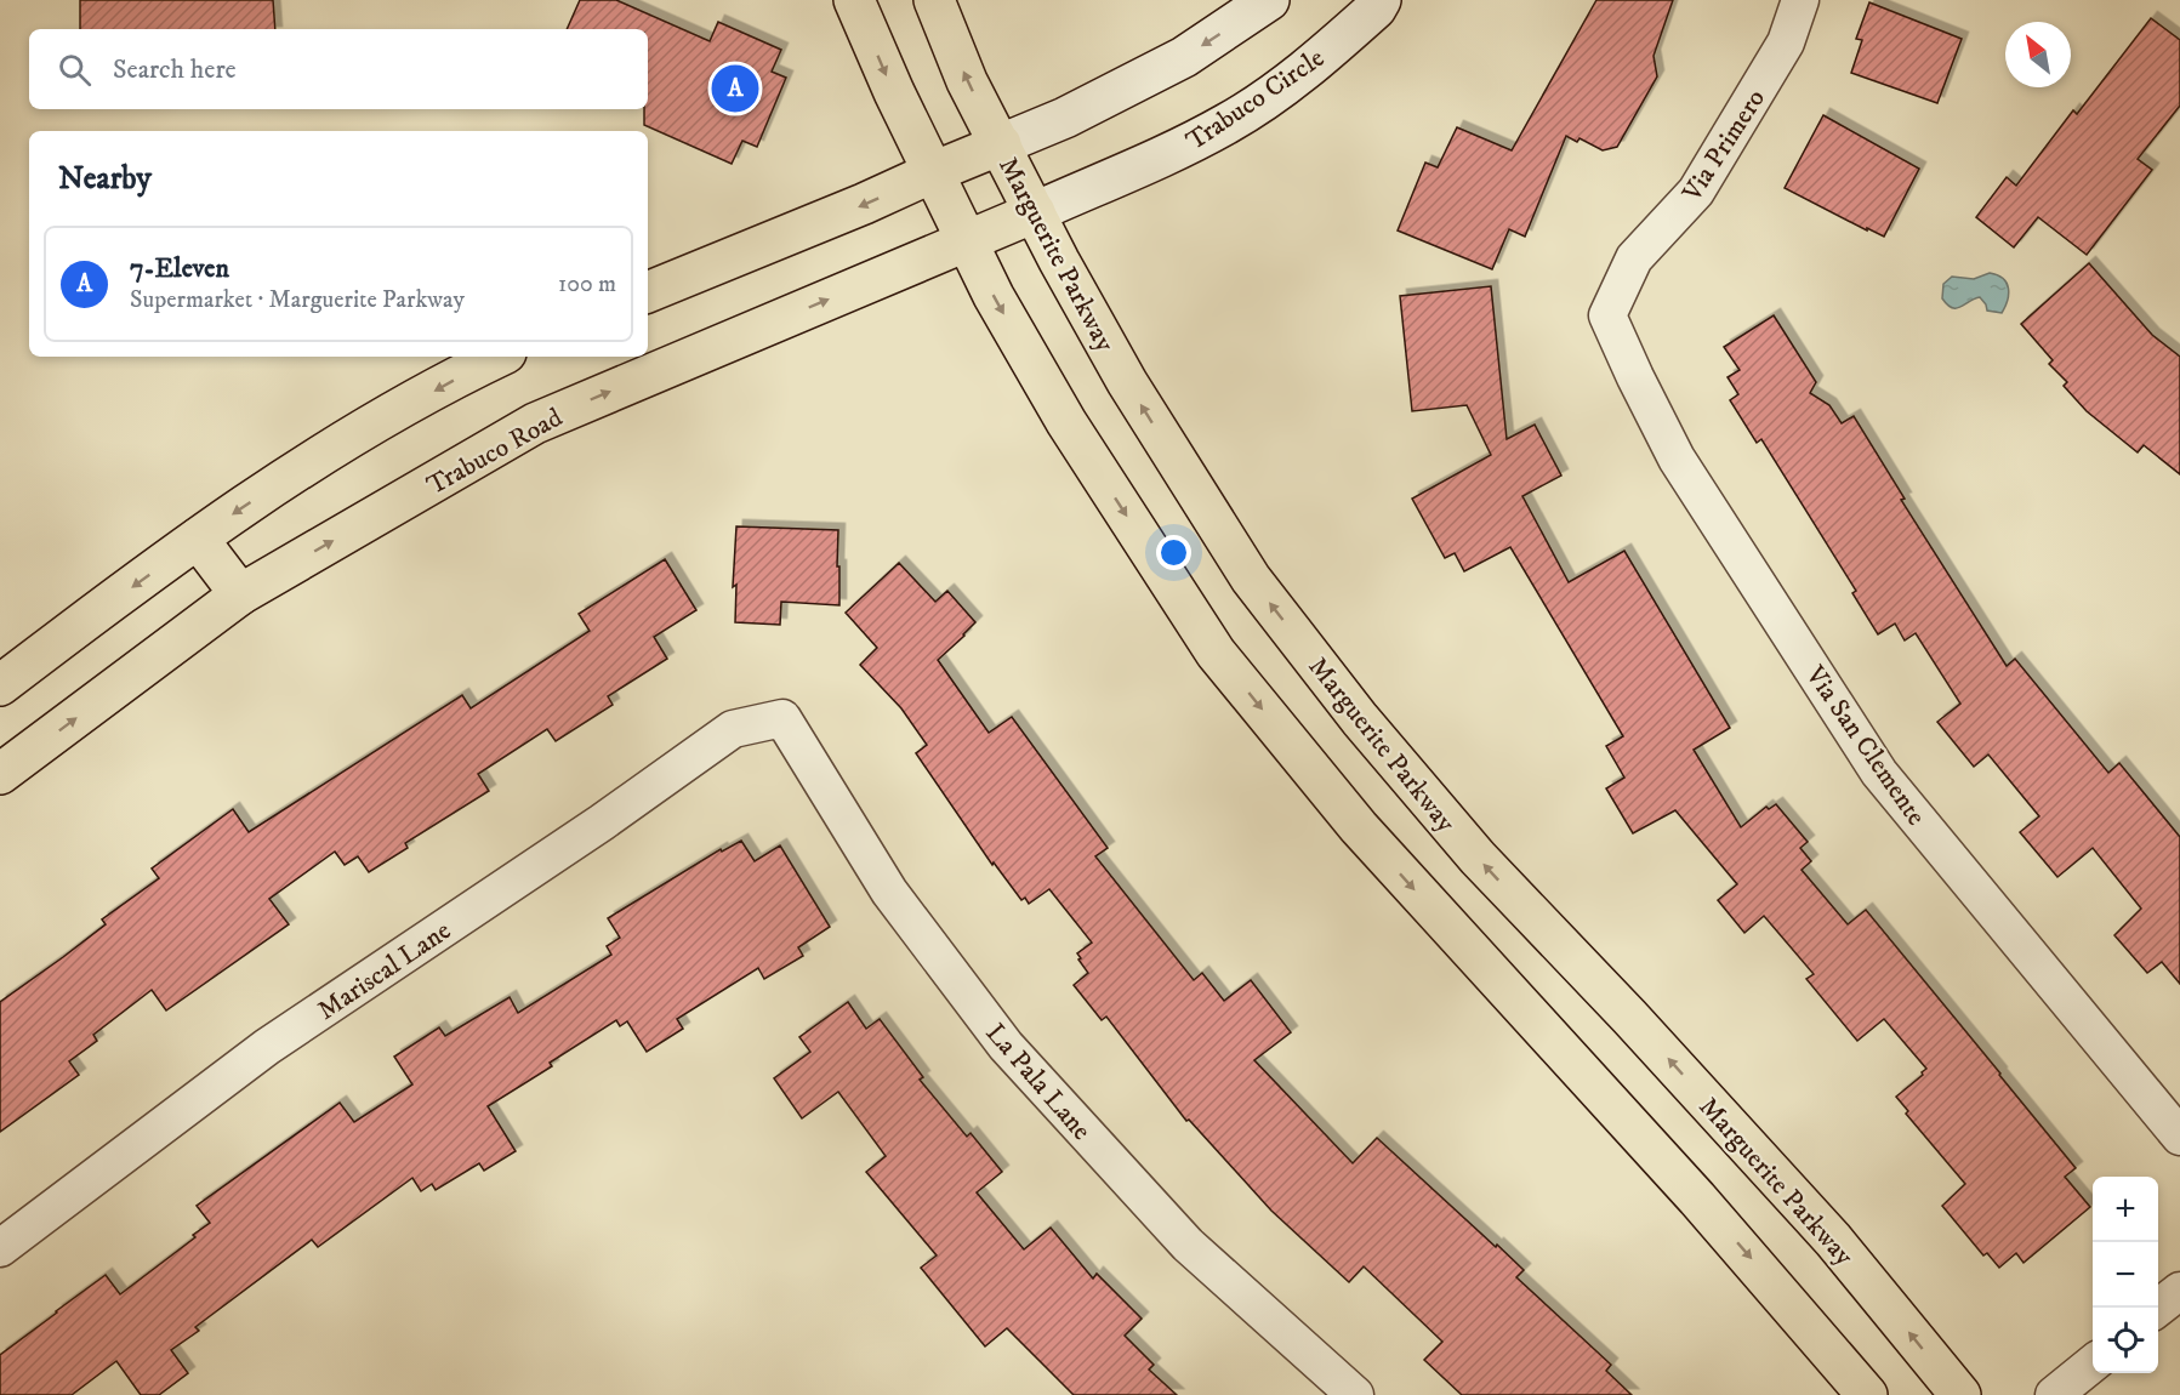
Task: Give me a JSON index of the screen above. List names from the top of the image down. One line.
{"streets":{"main road":["Marguerite Parkway","Trabuco Road"],"street":["Trabuco Circle","Via Primero","Via San Clemente","Mariscal Lane","La Pala Lane"]},"crossings":[["Trabuco Circle","Marguerite Parkway"],["Trabuco Circle","Trabuco Road"],["Via Primero","Via San Clemente"],["Marguerite Parkway","Trabuco Road"],["Mariscal Lane","La Pala Lane"]],"north":"top left","page":{"search":"Search here","pins":"A","heading":"Nearby","list":[{"mark":"A","name":"7-Eleven","note":"Supermarket · Marguerite Parkway","value":"100 m"}],"map_buttons":["+","−"]}}
